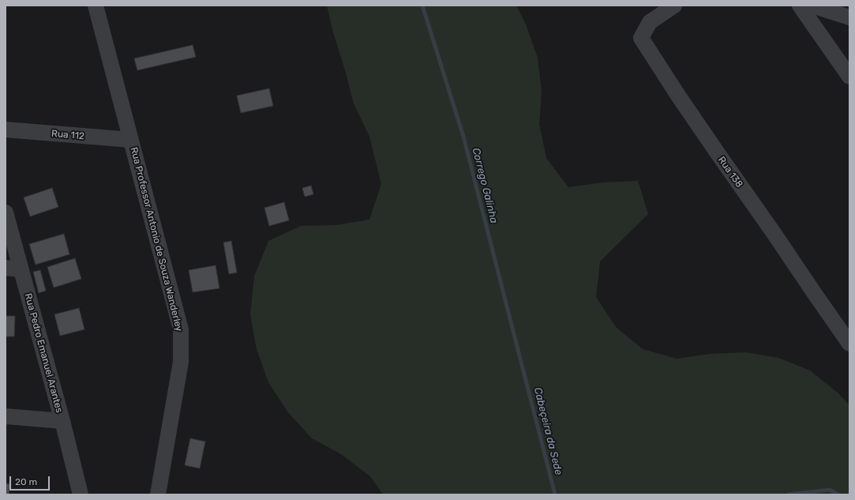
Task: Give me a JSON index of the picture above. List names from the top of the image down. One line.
{"streets":{"street":["Rua 112","Rua 138","Rua Professor Antonio de Souza Wanderley","Rua Pedro Emanuel Arantes"]},"crossings":[["Rua 112","Rua Professor Antonio de Souza Wanderley"]],"water":["Corrego Galinha","Cabeçeira da Sede"],"scale_bar":"20 m"}
